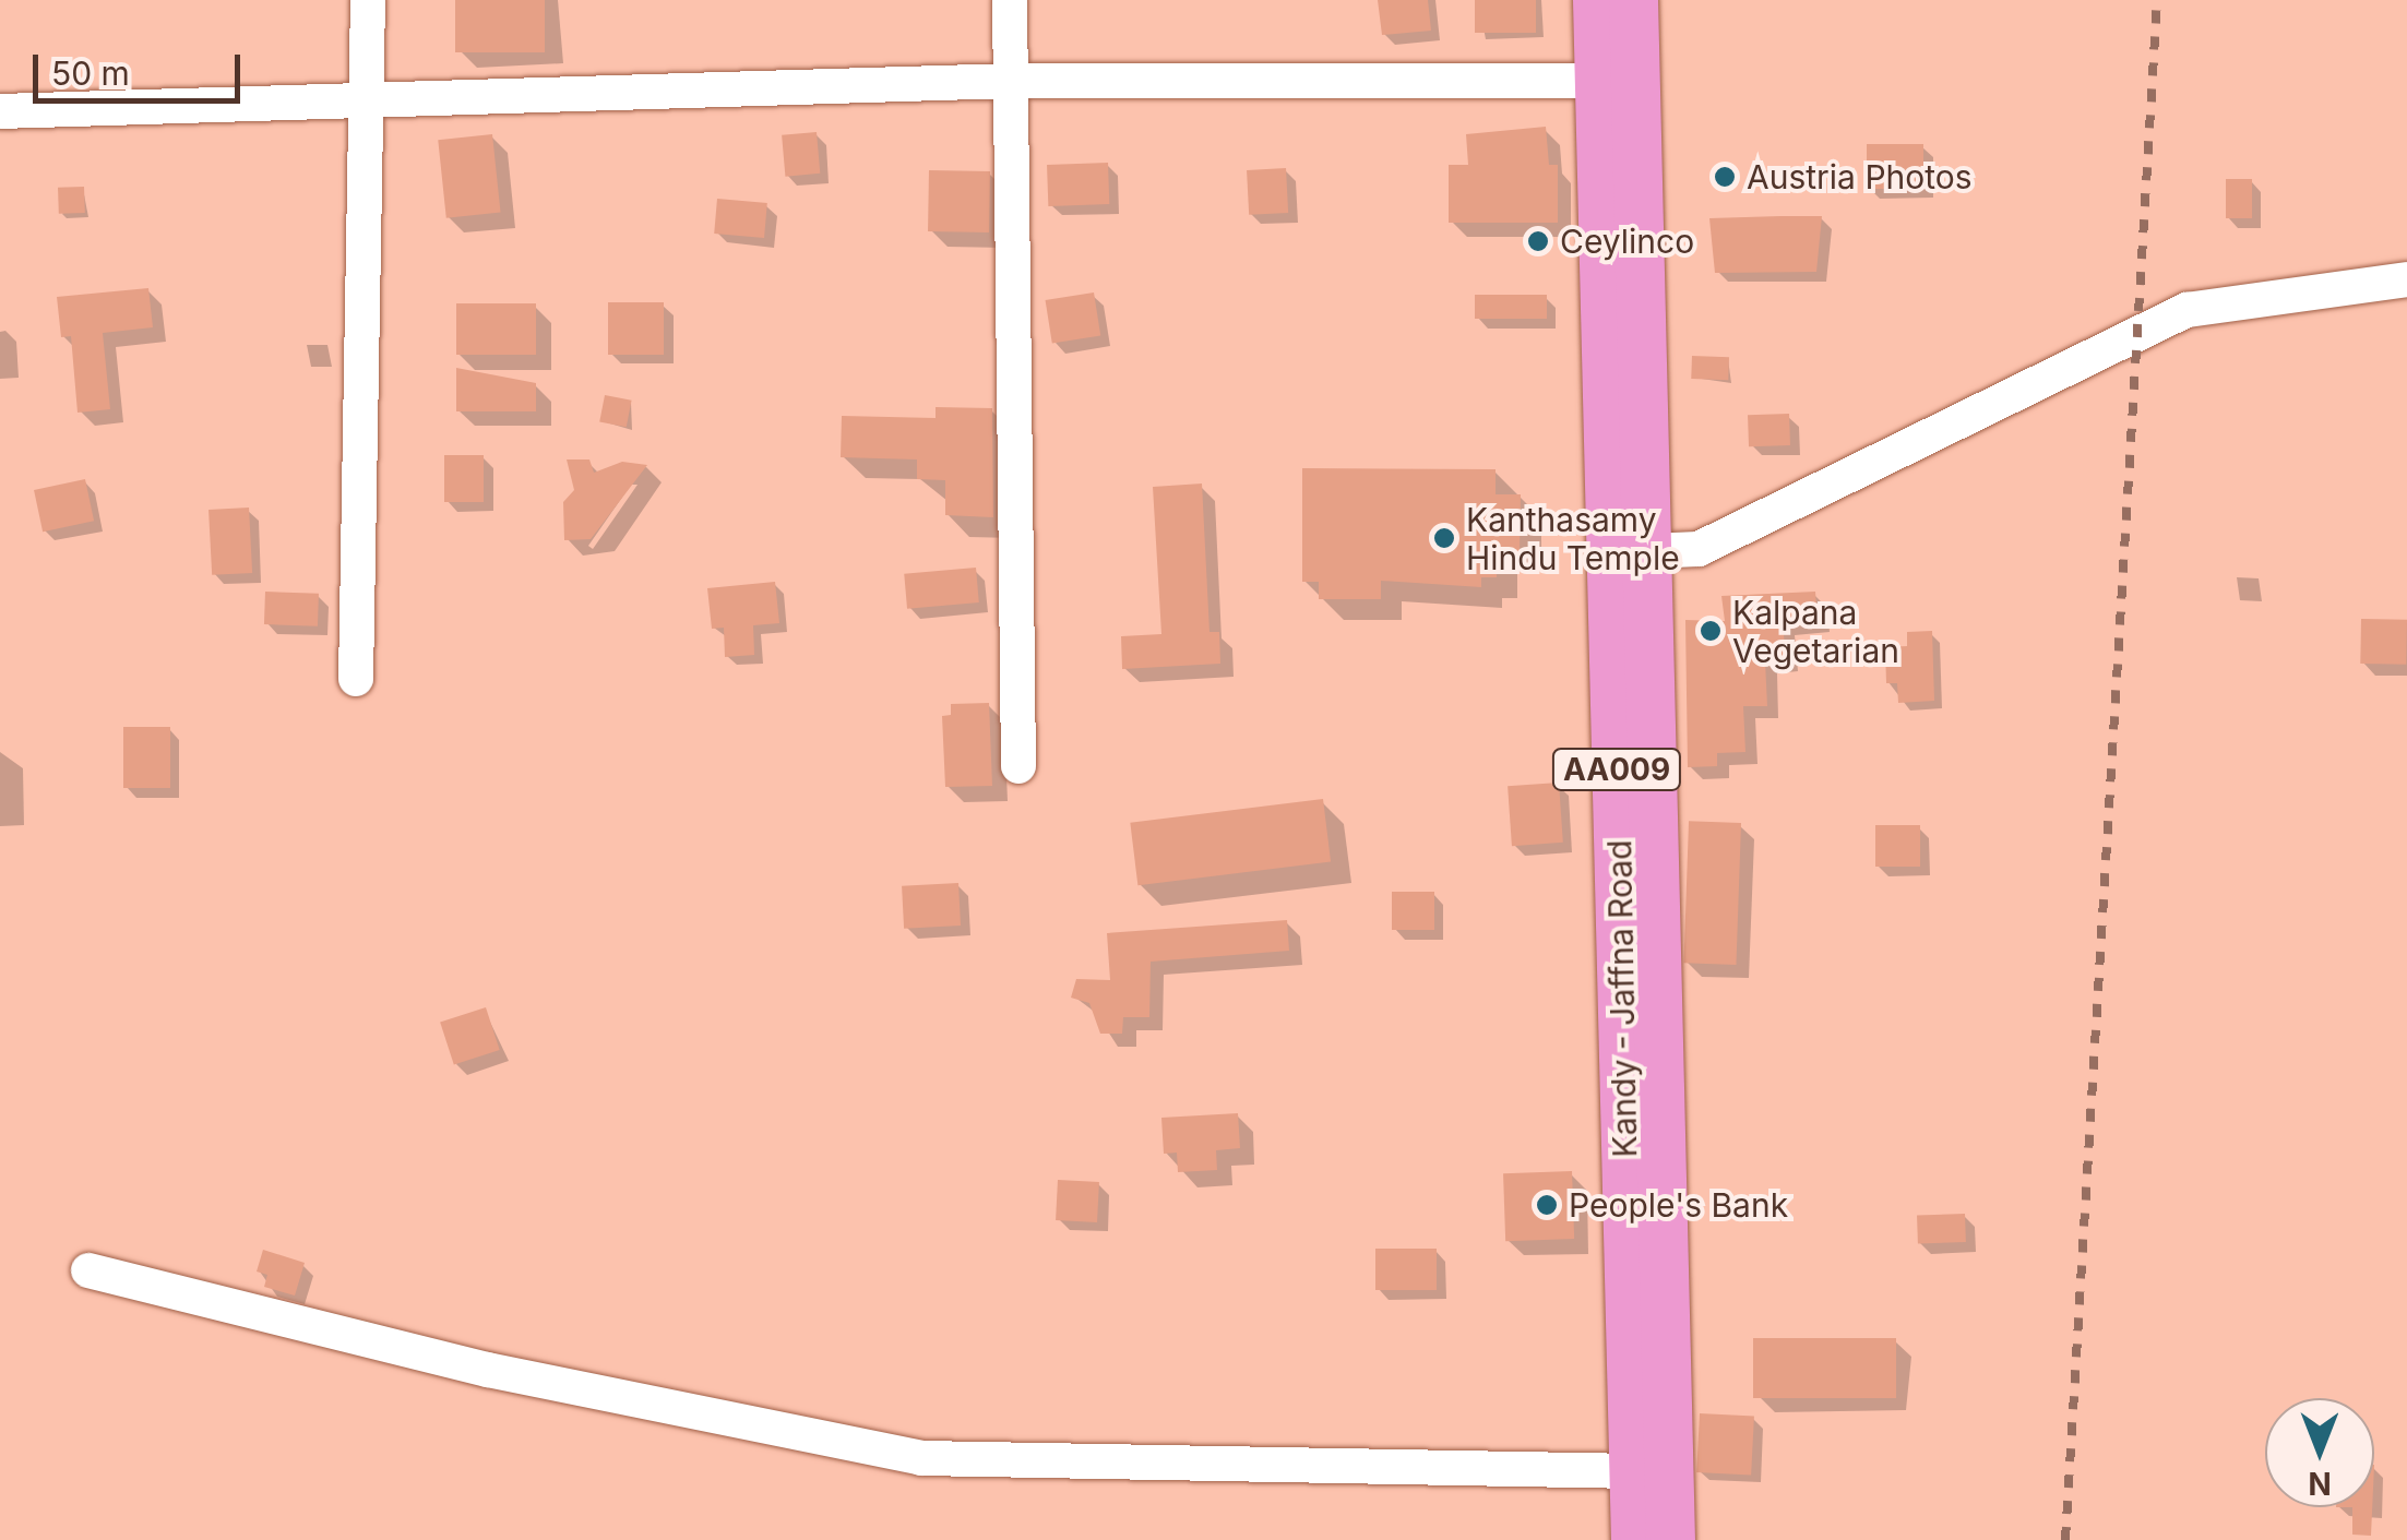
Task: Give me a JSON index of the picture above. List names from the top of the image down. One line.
{"streets":{"highway":["AA009","Kandy - Jaffna Road"]},"places":["Austria Photos","Ceylinco","Kanthasamy Hindu Temple","Kalpana Vegetarian","People's Bank"],"scale_bar":"50 m","north":"bottom"}
